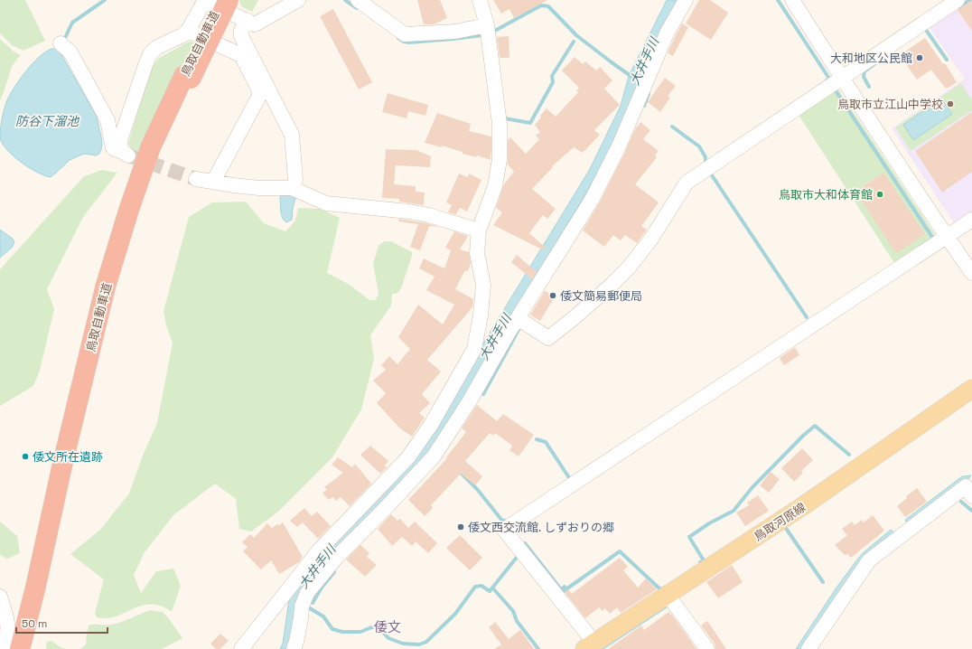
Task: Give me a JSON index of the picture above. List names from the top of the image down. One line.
{"streets":{"highway":["鳥取自動車道"],"main road":["鳥取河原線"]},"districts":["倭文"],"water":["大井手川","防谷下溜池"],"places":["大和地区公民館","鳥取市立江山中学校","鳥取市大和体育館","倭文簡易郵便局","倭文所在遺跡","倭文西交流館. しずおりの郷"],"scale_bar":"50 m"}
